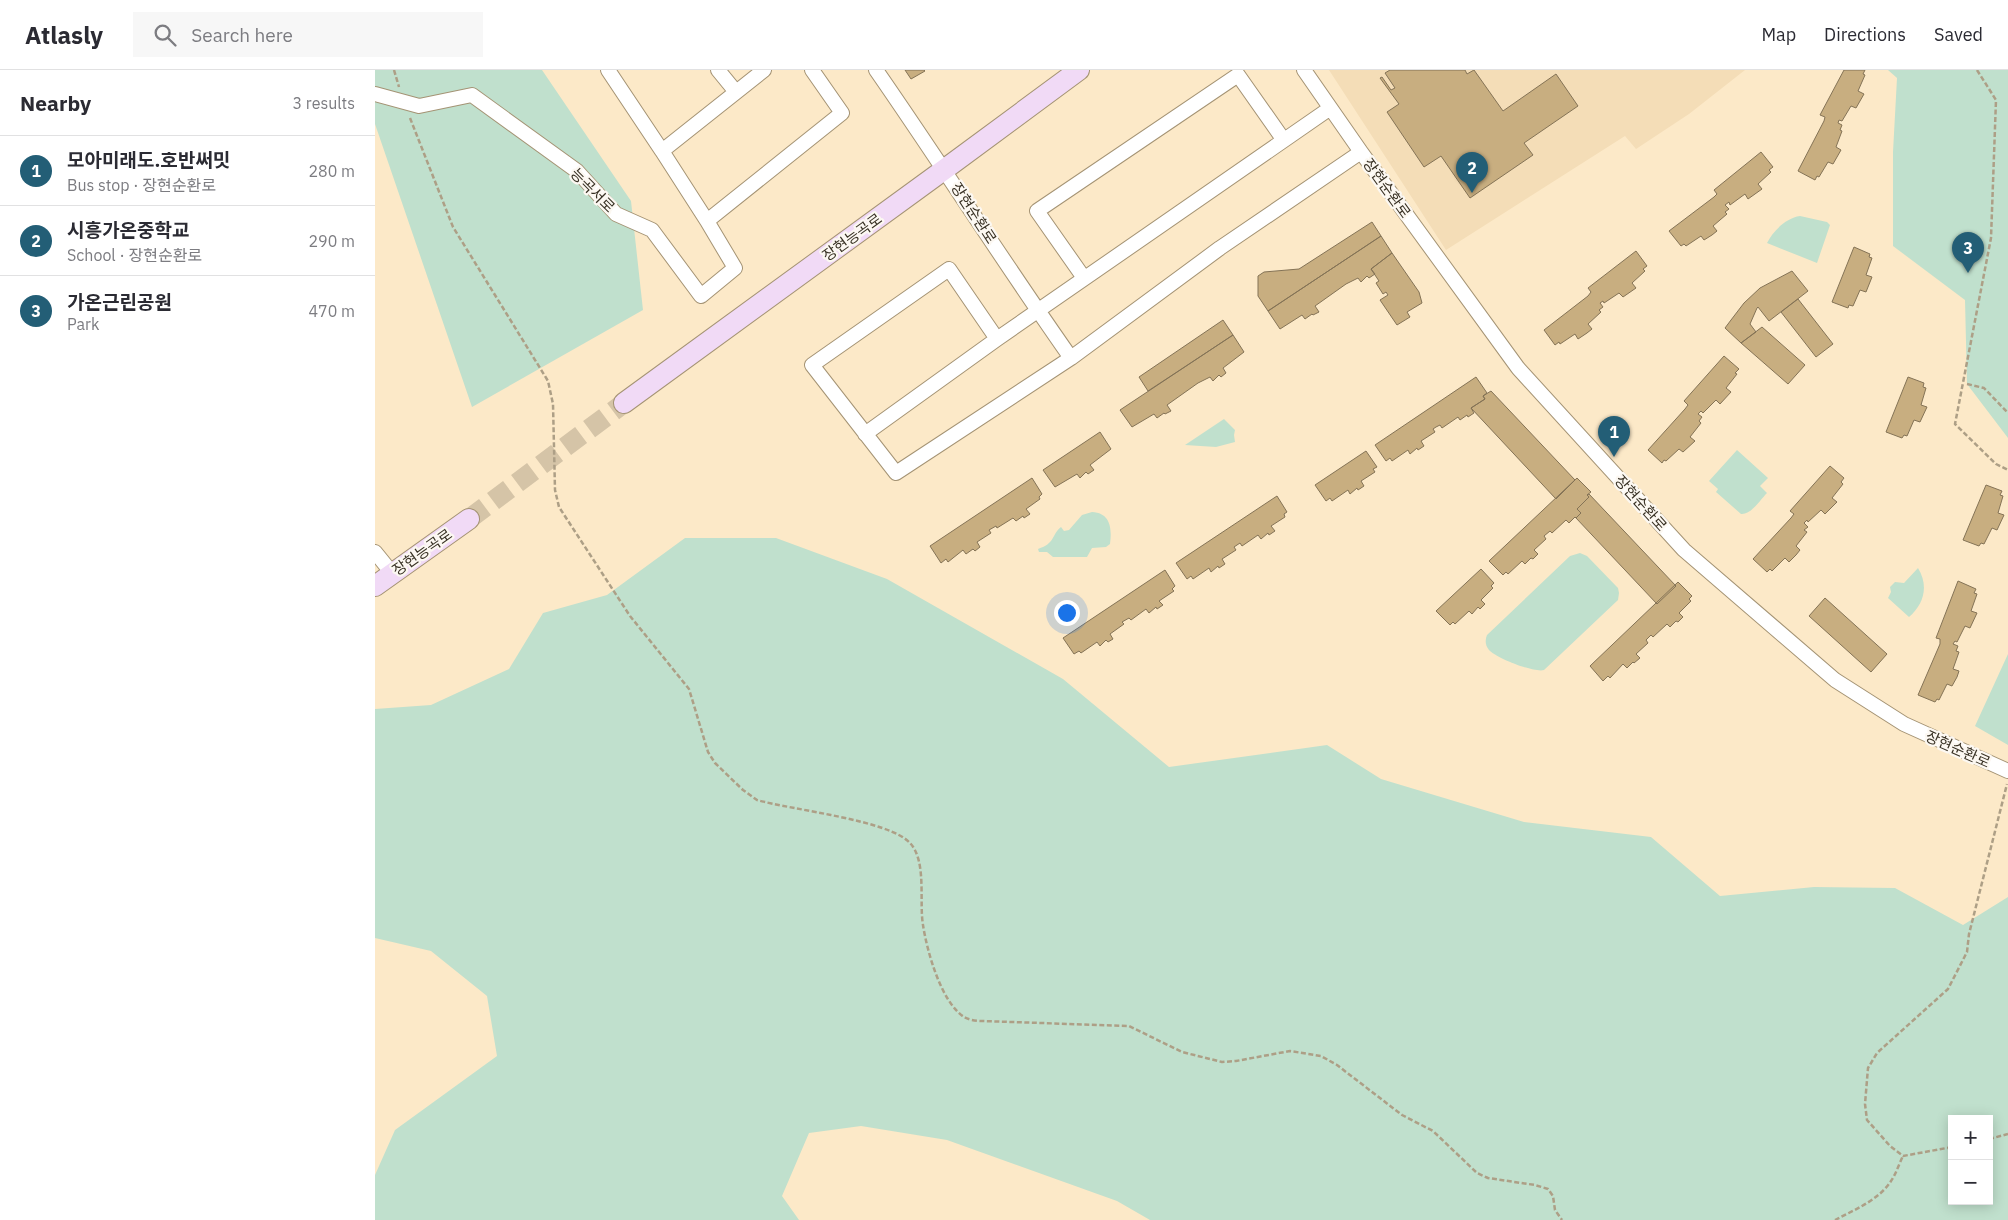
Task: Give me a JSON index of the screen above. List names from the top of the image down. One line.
{"streets":{"main road":["장현능곡로"],"street":["장현순환로","능곡서로"]},"crossings":[["장현순환로","장현능곡로"]],"page":{"header":"Atlasly","search":"Search here","nav":["Map","Directions","Saved"],"heading":["Nearby","3 results"],"list":[{"mark":"1","name":"모아미래도.호반써밋","note":"Bus stop · 장현순환로","value":"280 m"},{"mark":"2","name":"시흥가온중학교","note":"School · 장현순환로","value":"290 m"},{"mark":"3","name":"가온근린공원","note":"Park","value":"470 m"}],"pins":["2","3","1"],"map_buttons":["+","−"]}}
